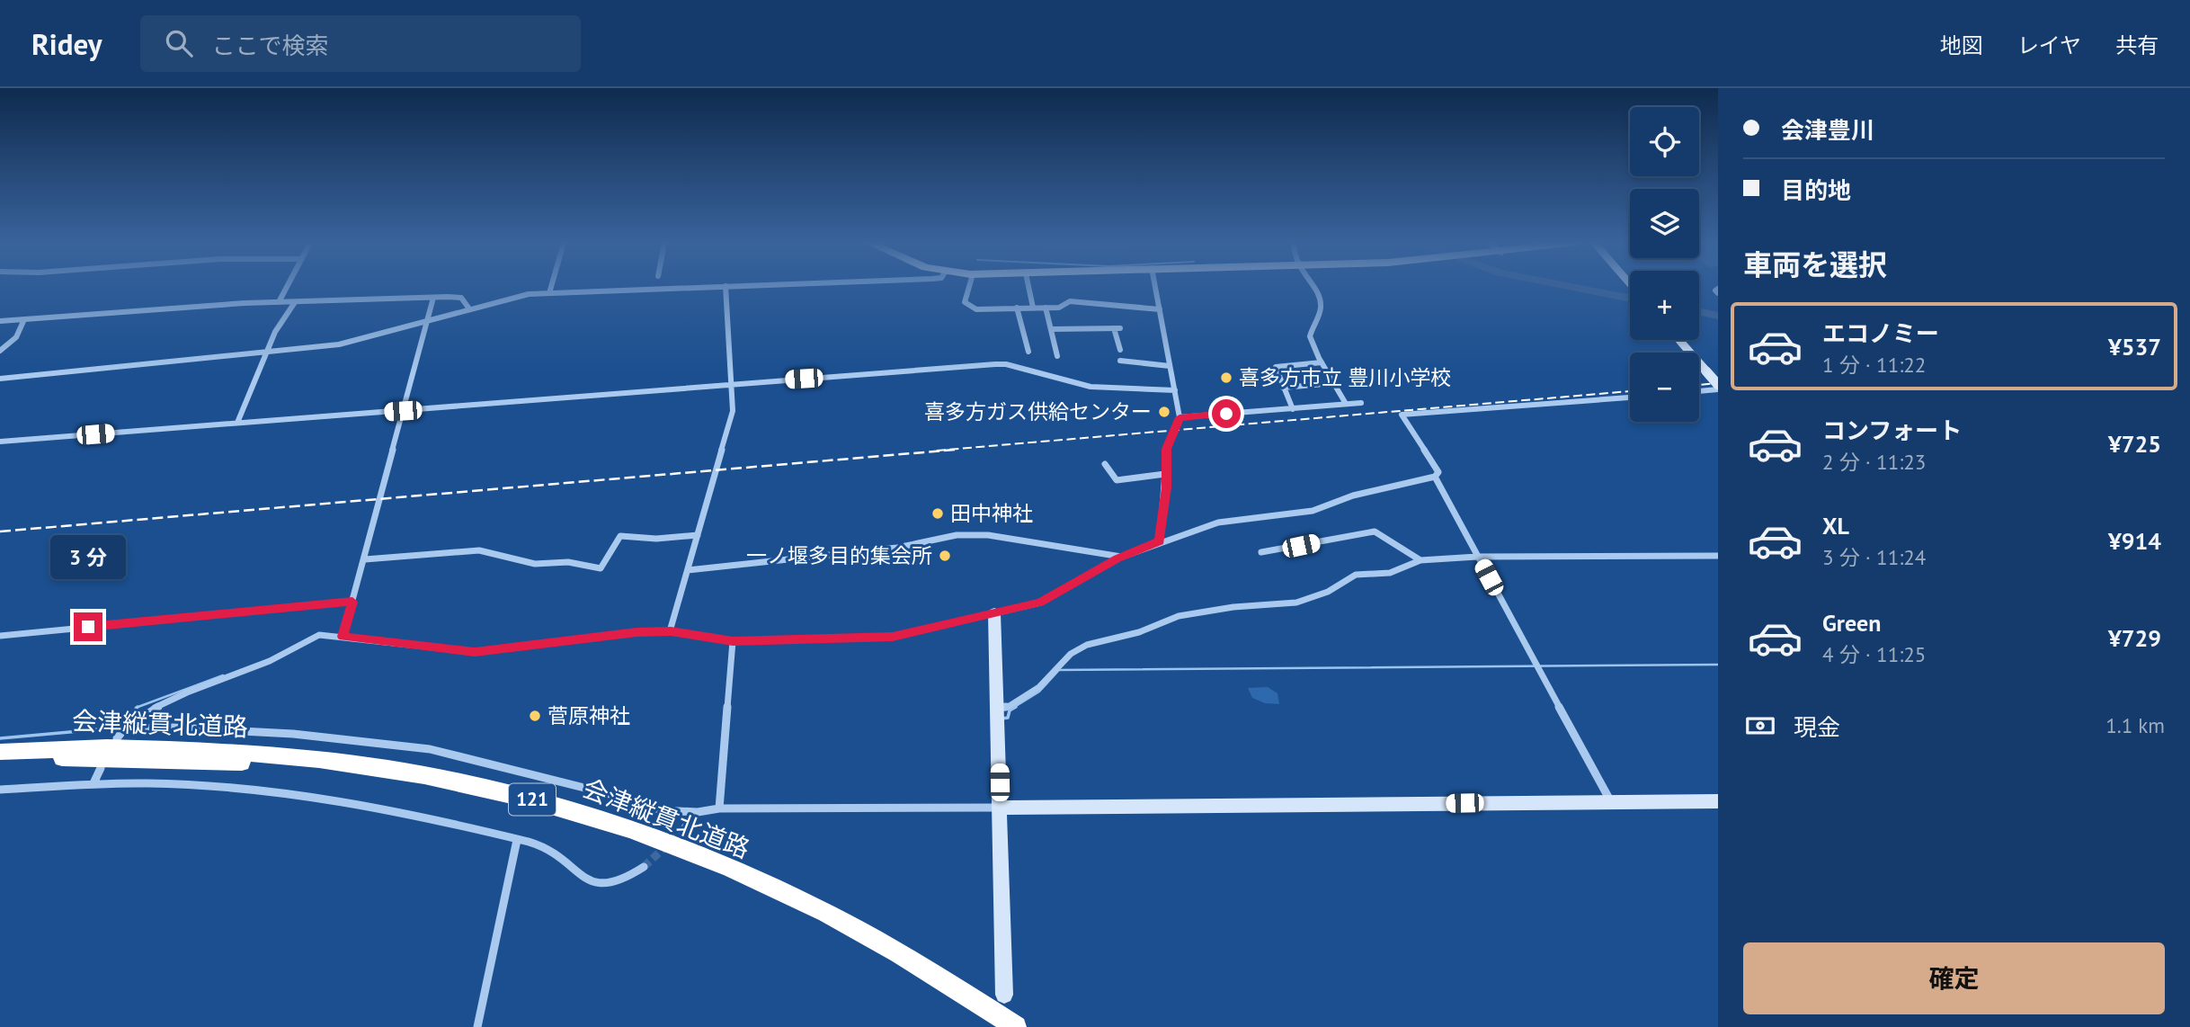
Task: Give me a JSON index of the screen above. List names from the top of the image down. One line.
{"streets":{"highway":["会津縦貫北道路","121"]},"places":["喜多方市立 豊川小学校","喜多方ガス供給センター","田中神社","一ノ堰多目的集会所","菅原神社"],"page":{"header":"Ridey","search":"ここで検索","nav":["地図","レイヤ","共有"],"banner":["会津豊川","目的地"],"map_buttons":["+","−"],"heading":"車両を選択","list":[{"name":"エコノミー","note":"1 分 · 11:22","value":"¥537"},{"name":"コンフォート","note":"2 分 · 11:23","value":"¥725"},{"name":"XL","note":"3 分 · 11:24","value":"¥914"},{"name":"Green","note":"4 分 · 11:25","value":"¥729"}],"bubble":"3 分","pay":["現金","1.1 km"],"buttons":"確定"}}
